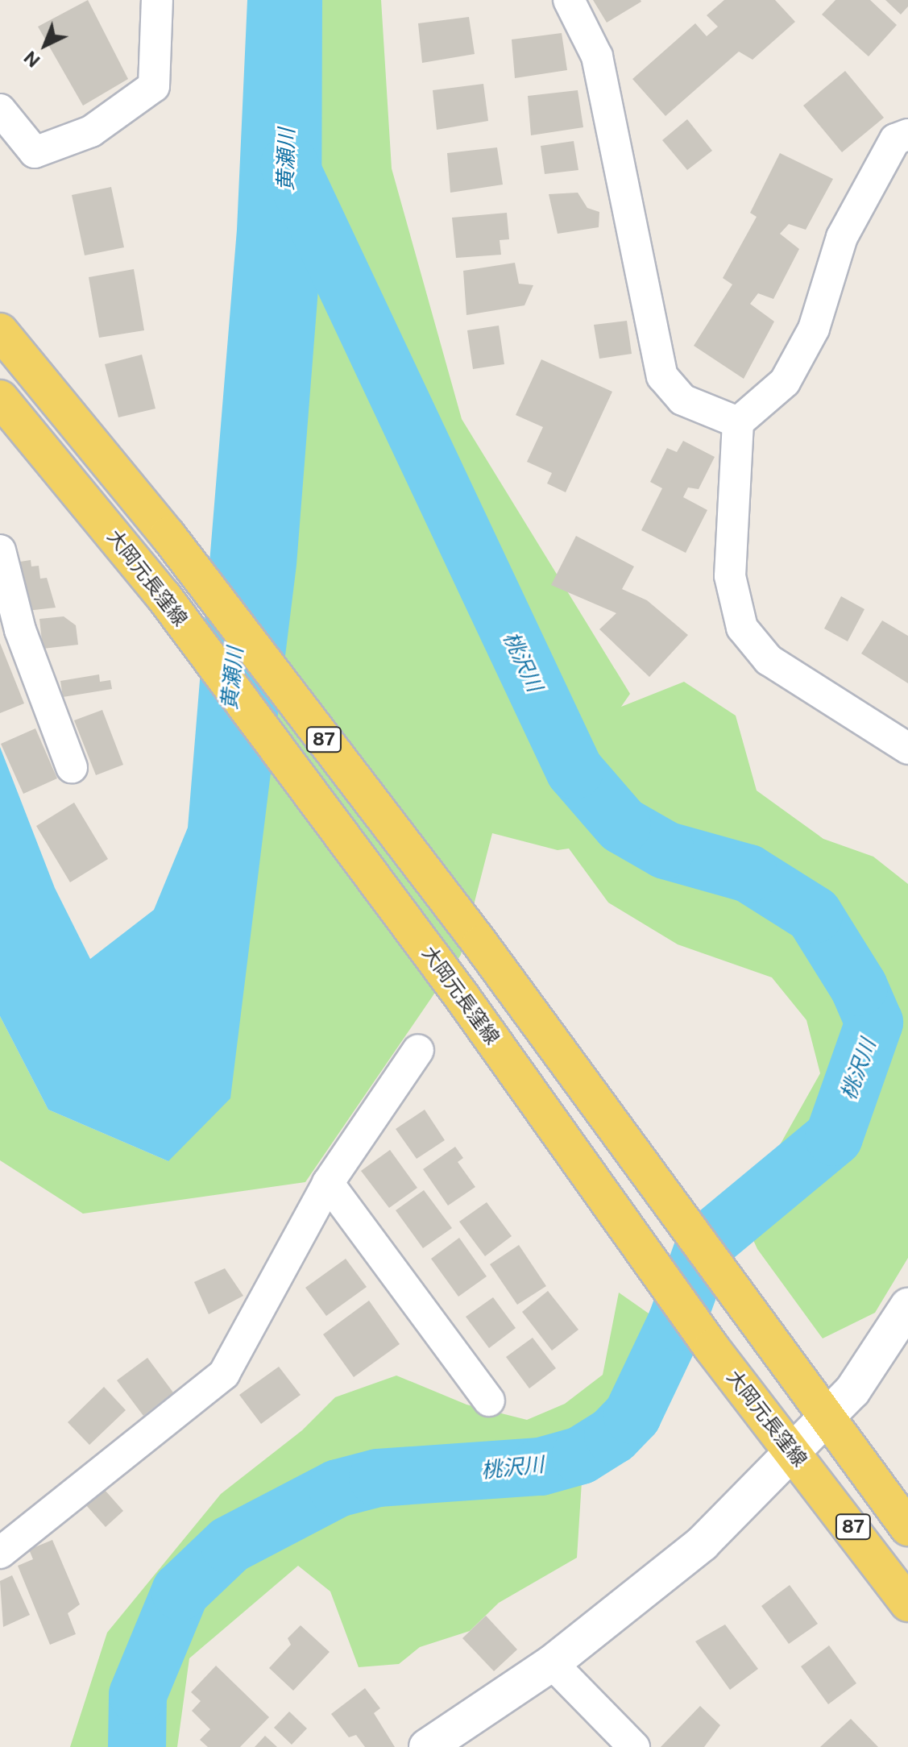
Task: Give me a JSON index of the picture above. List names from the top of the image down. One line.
{"streets":{"main road":["大岡元長窪線","87"]},"water":["黄瀬川","桃沢川"],"north":"bottom left"}
